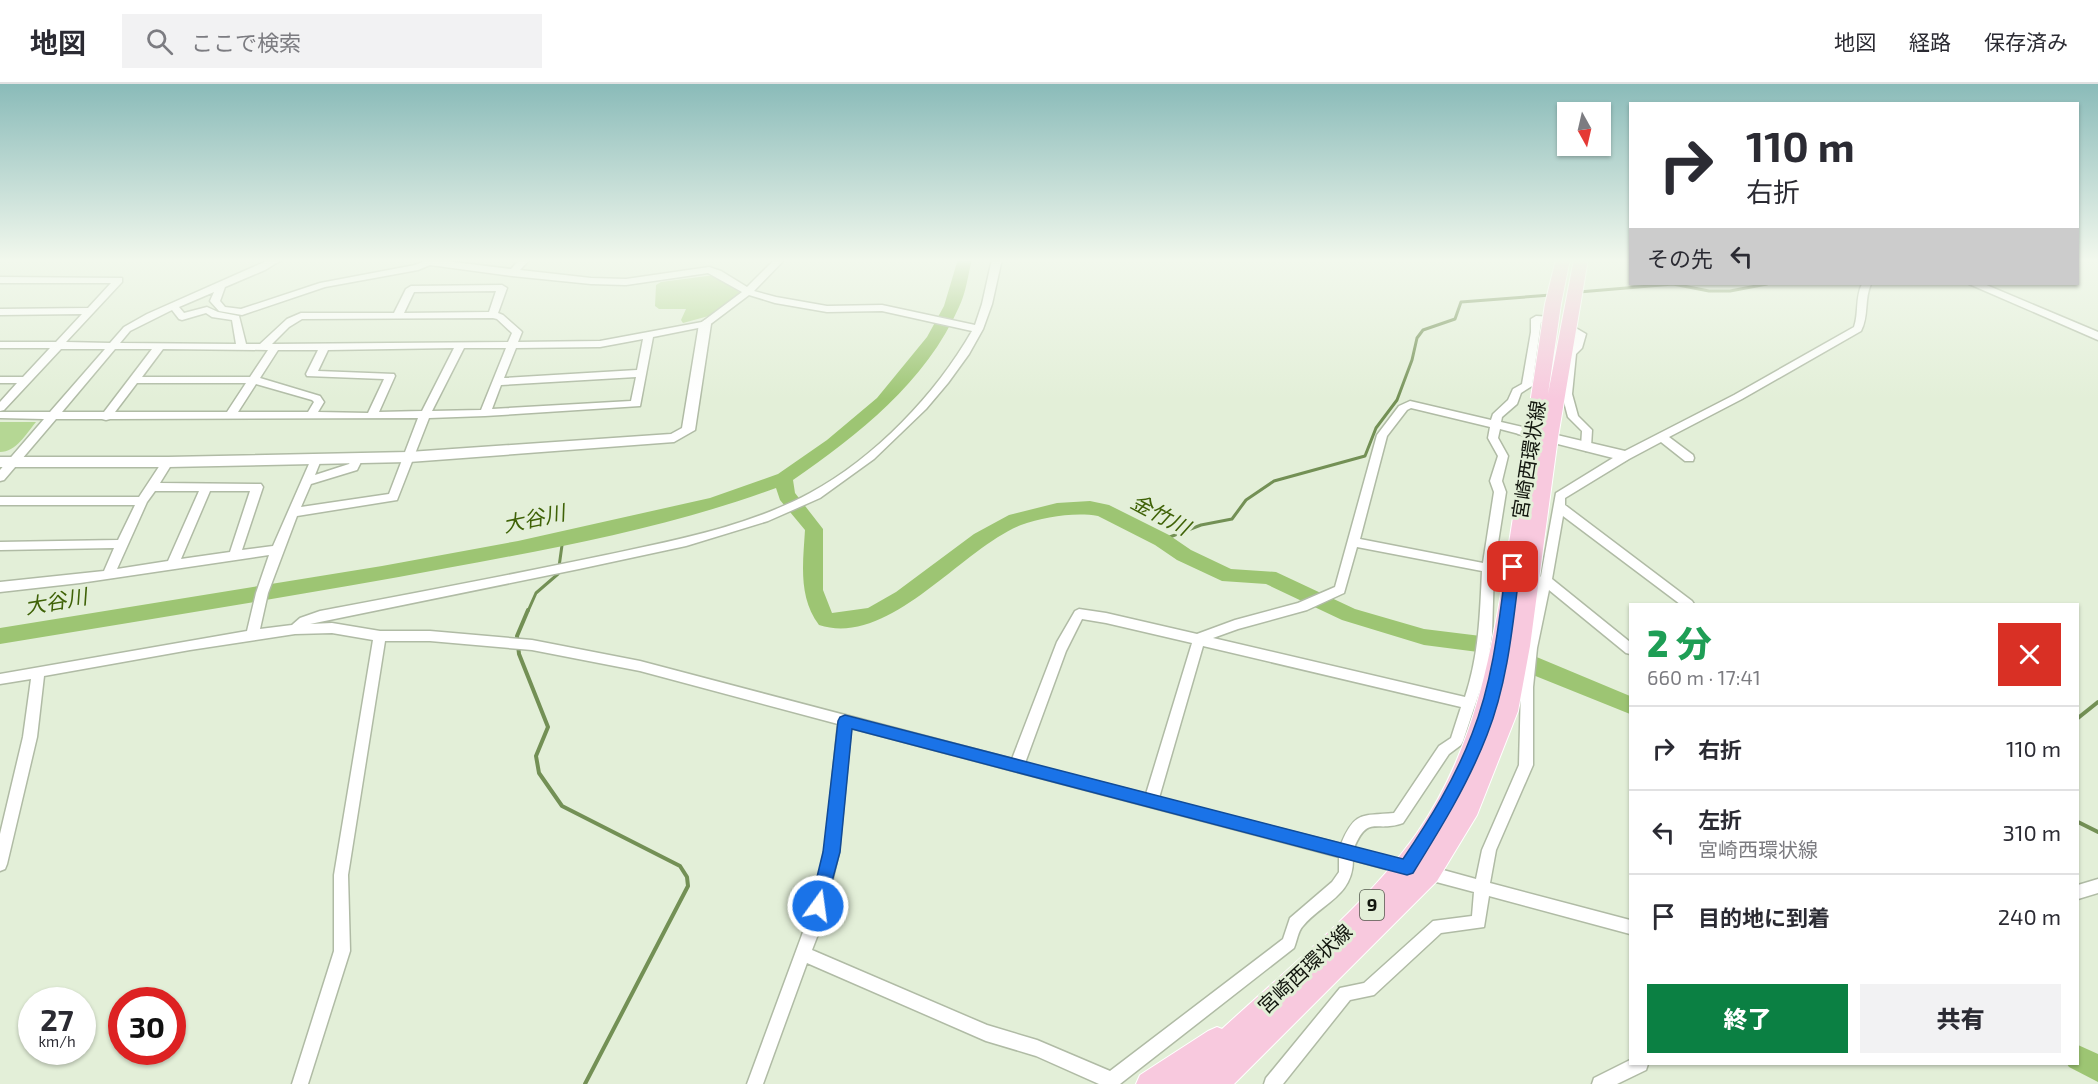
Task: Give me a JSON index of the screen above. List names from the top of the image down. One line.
{"streets":{"main road":["宮崎西環状線","9"]},"water":["金竹川","大谷川"],"north":"bottom","page":{"header":"地図","search":"ここで検索","nav":["地図","経路","保存済み"],"turn":["110 m","右折"],"then":"その先","heading":["2 分","660 m · 17:41"],"list":[{"name":"右折","value":"110 m"},{"name":"左折","note":"宮崎西環状線","value":"310 m"},{"name":"目的地に到着","value":"240 m"}],"buttons":["終了","共有"],"speed":"27 km/h","limit":"30"}}
